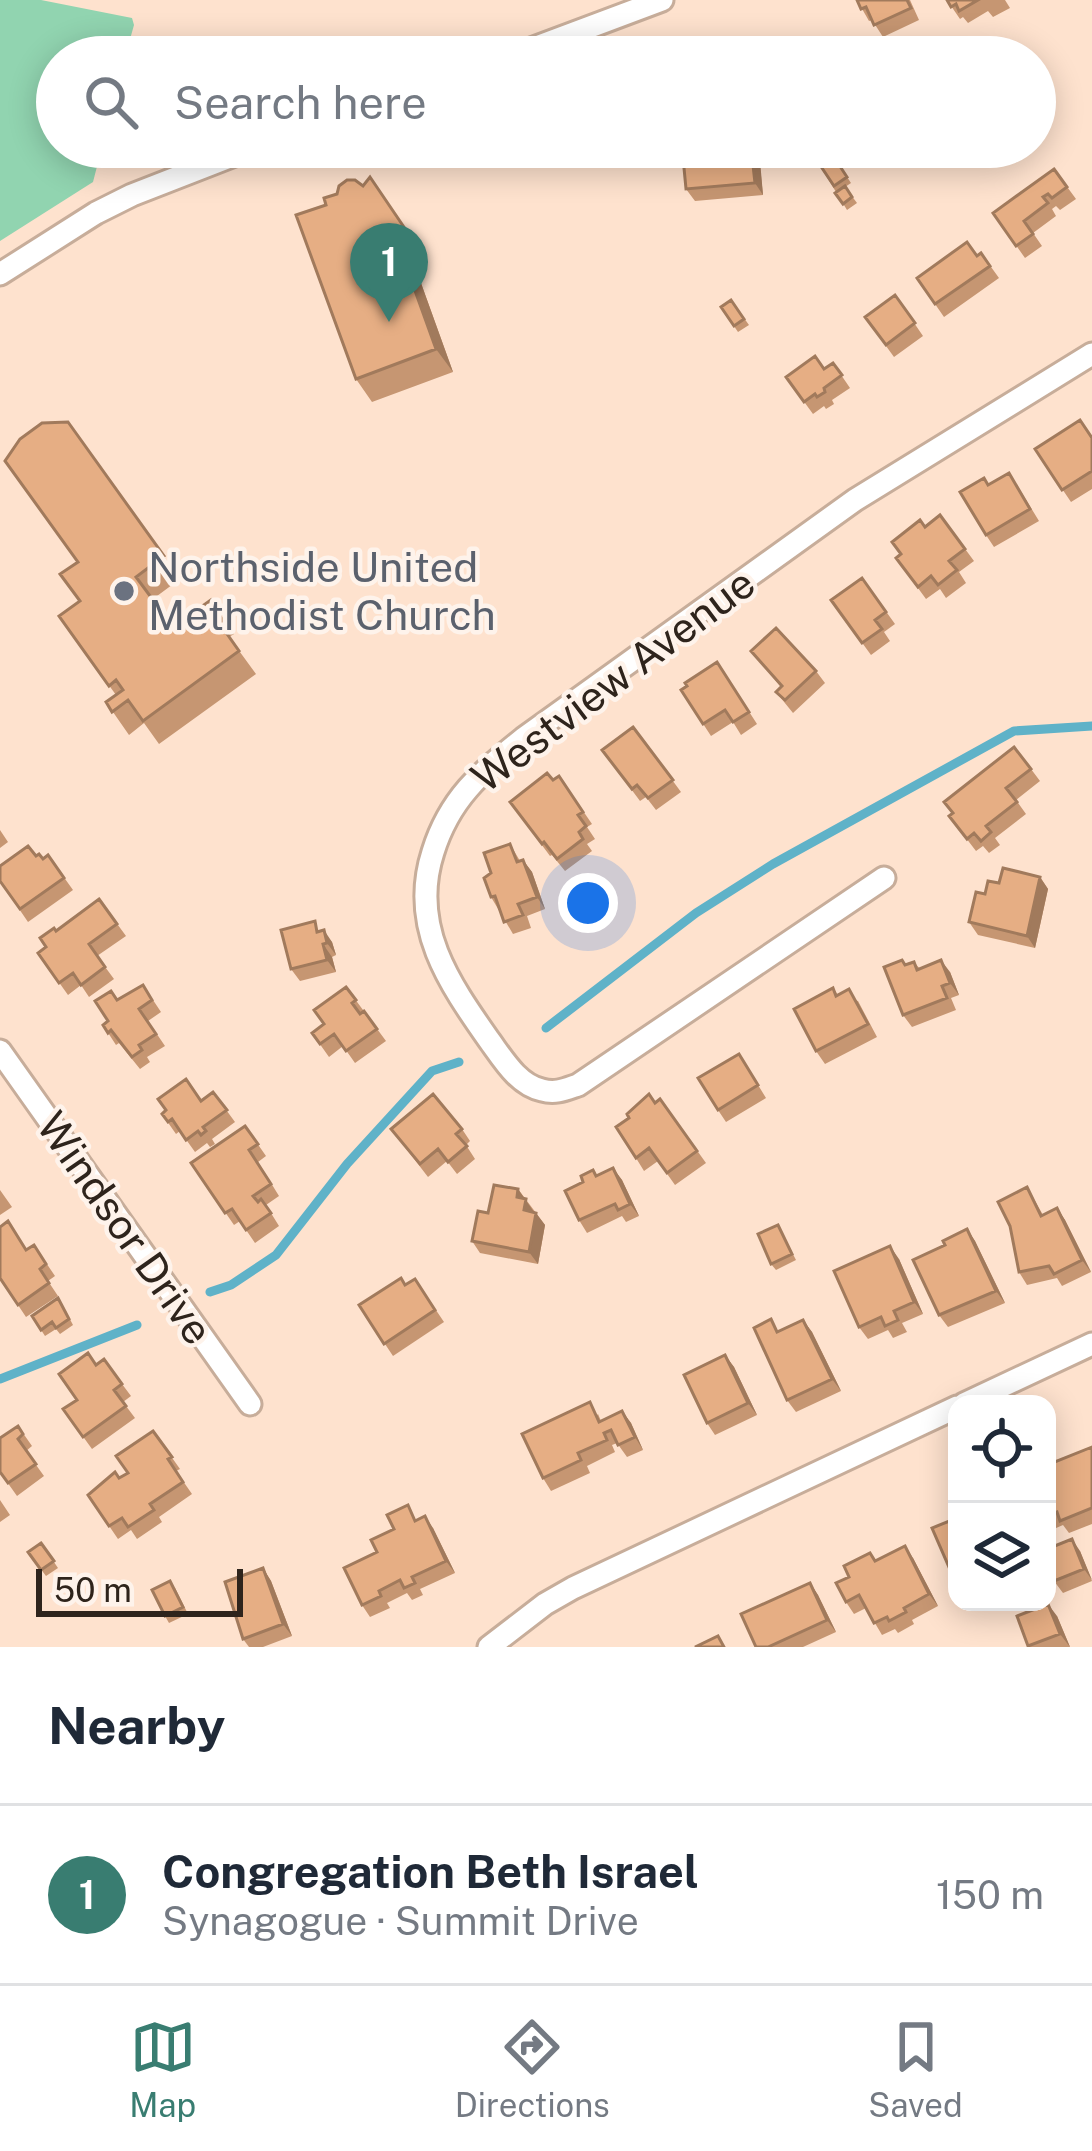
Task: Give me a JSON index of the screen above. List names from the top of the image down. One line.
{"streets":{"street":["Westview Avenue","Windsor Drive"]},"places":["Northside United Methodist Church"],"scale_bar":"50 m","page":{"search":"Search here","pins":"1","scale":"50 m","heading":"Nearby","list":[{"mark":"1","name":"Congregation Beth Israel","note":"Synagogue · Summit Drive","value":"150 m"}],"nav":["Map","Directions","Saved"]}}
